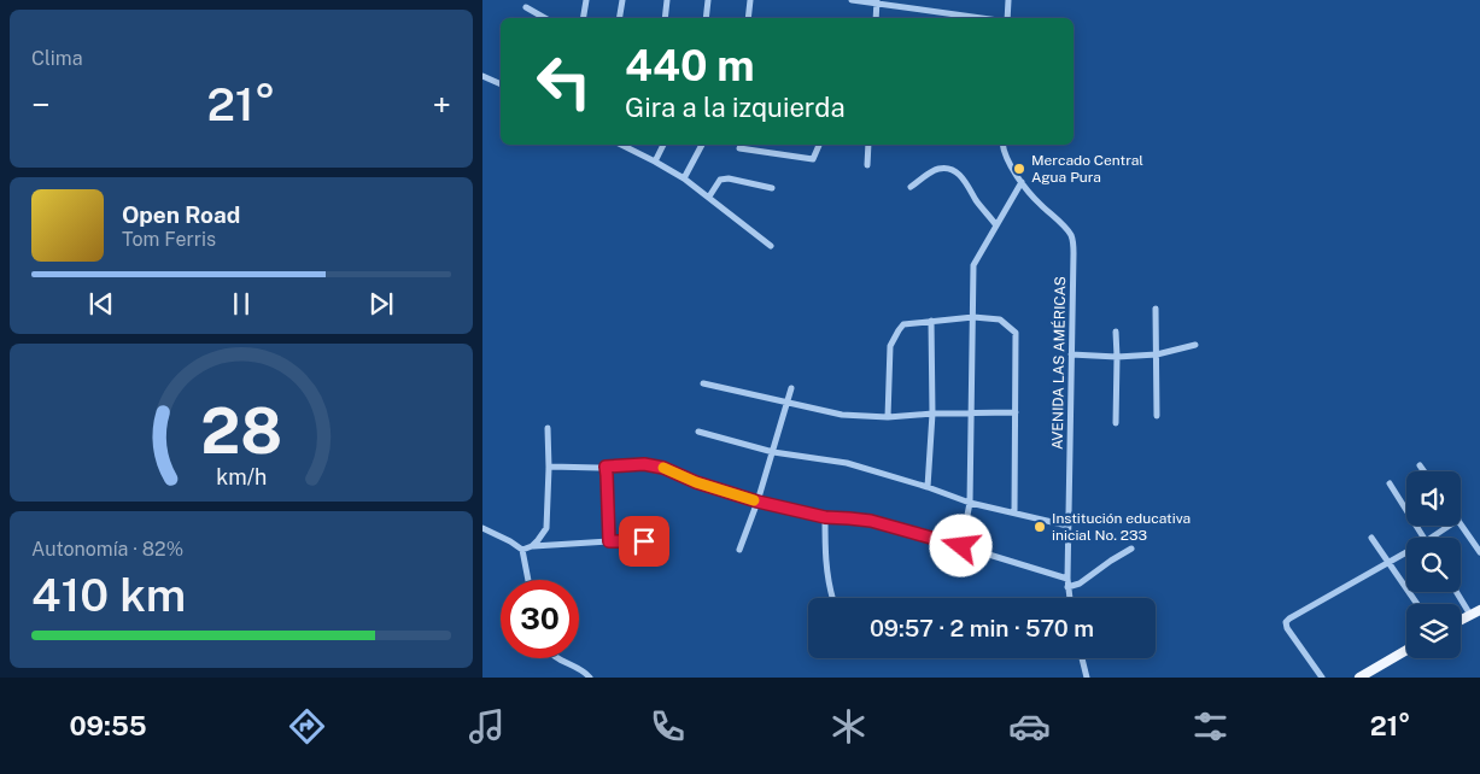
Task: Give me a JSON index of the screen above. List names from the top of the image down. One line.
{"streets":{"street":["AVENIDA LAS AMÉRICAS"]},"places":["Mercado Central Agua Pura","Institución educativa inicial No. 233"],"page":{"tile":["Clima",["Autonomía · 82%","410 km"]],"turn":["440 m","Gira a la izquierda"],"heat":["−","21°","+"],"song":["Open Road","Tom Ferris"],"limit":"30","trip":"09:57 · 2 min · 570 m","tabs":["09:55","21°"],"gauge":["28","km/h"]}}
